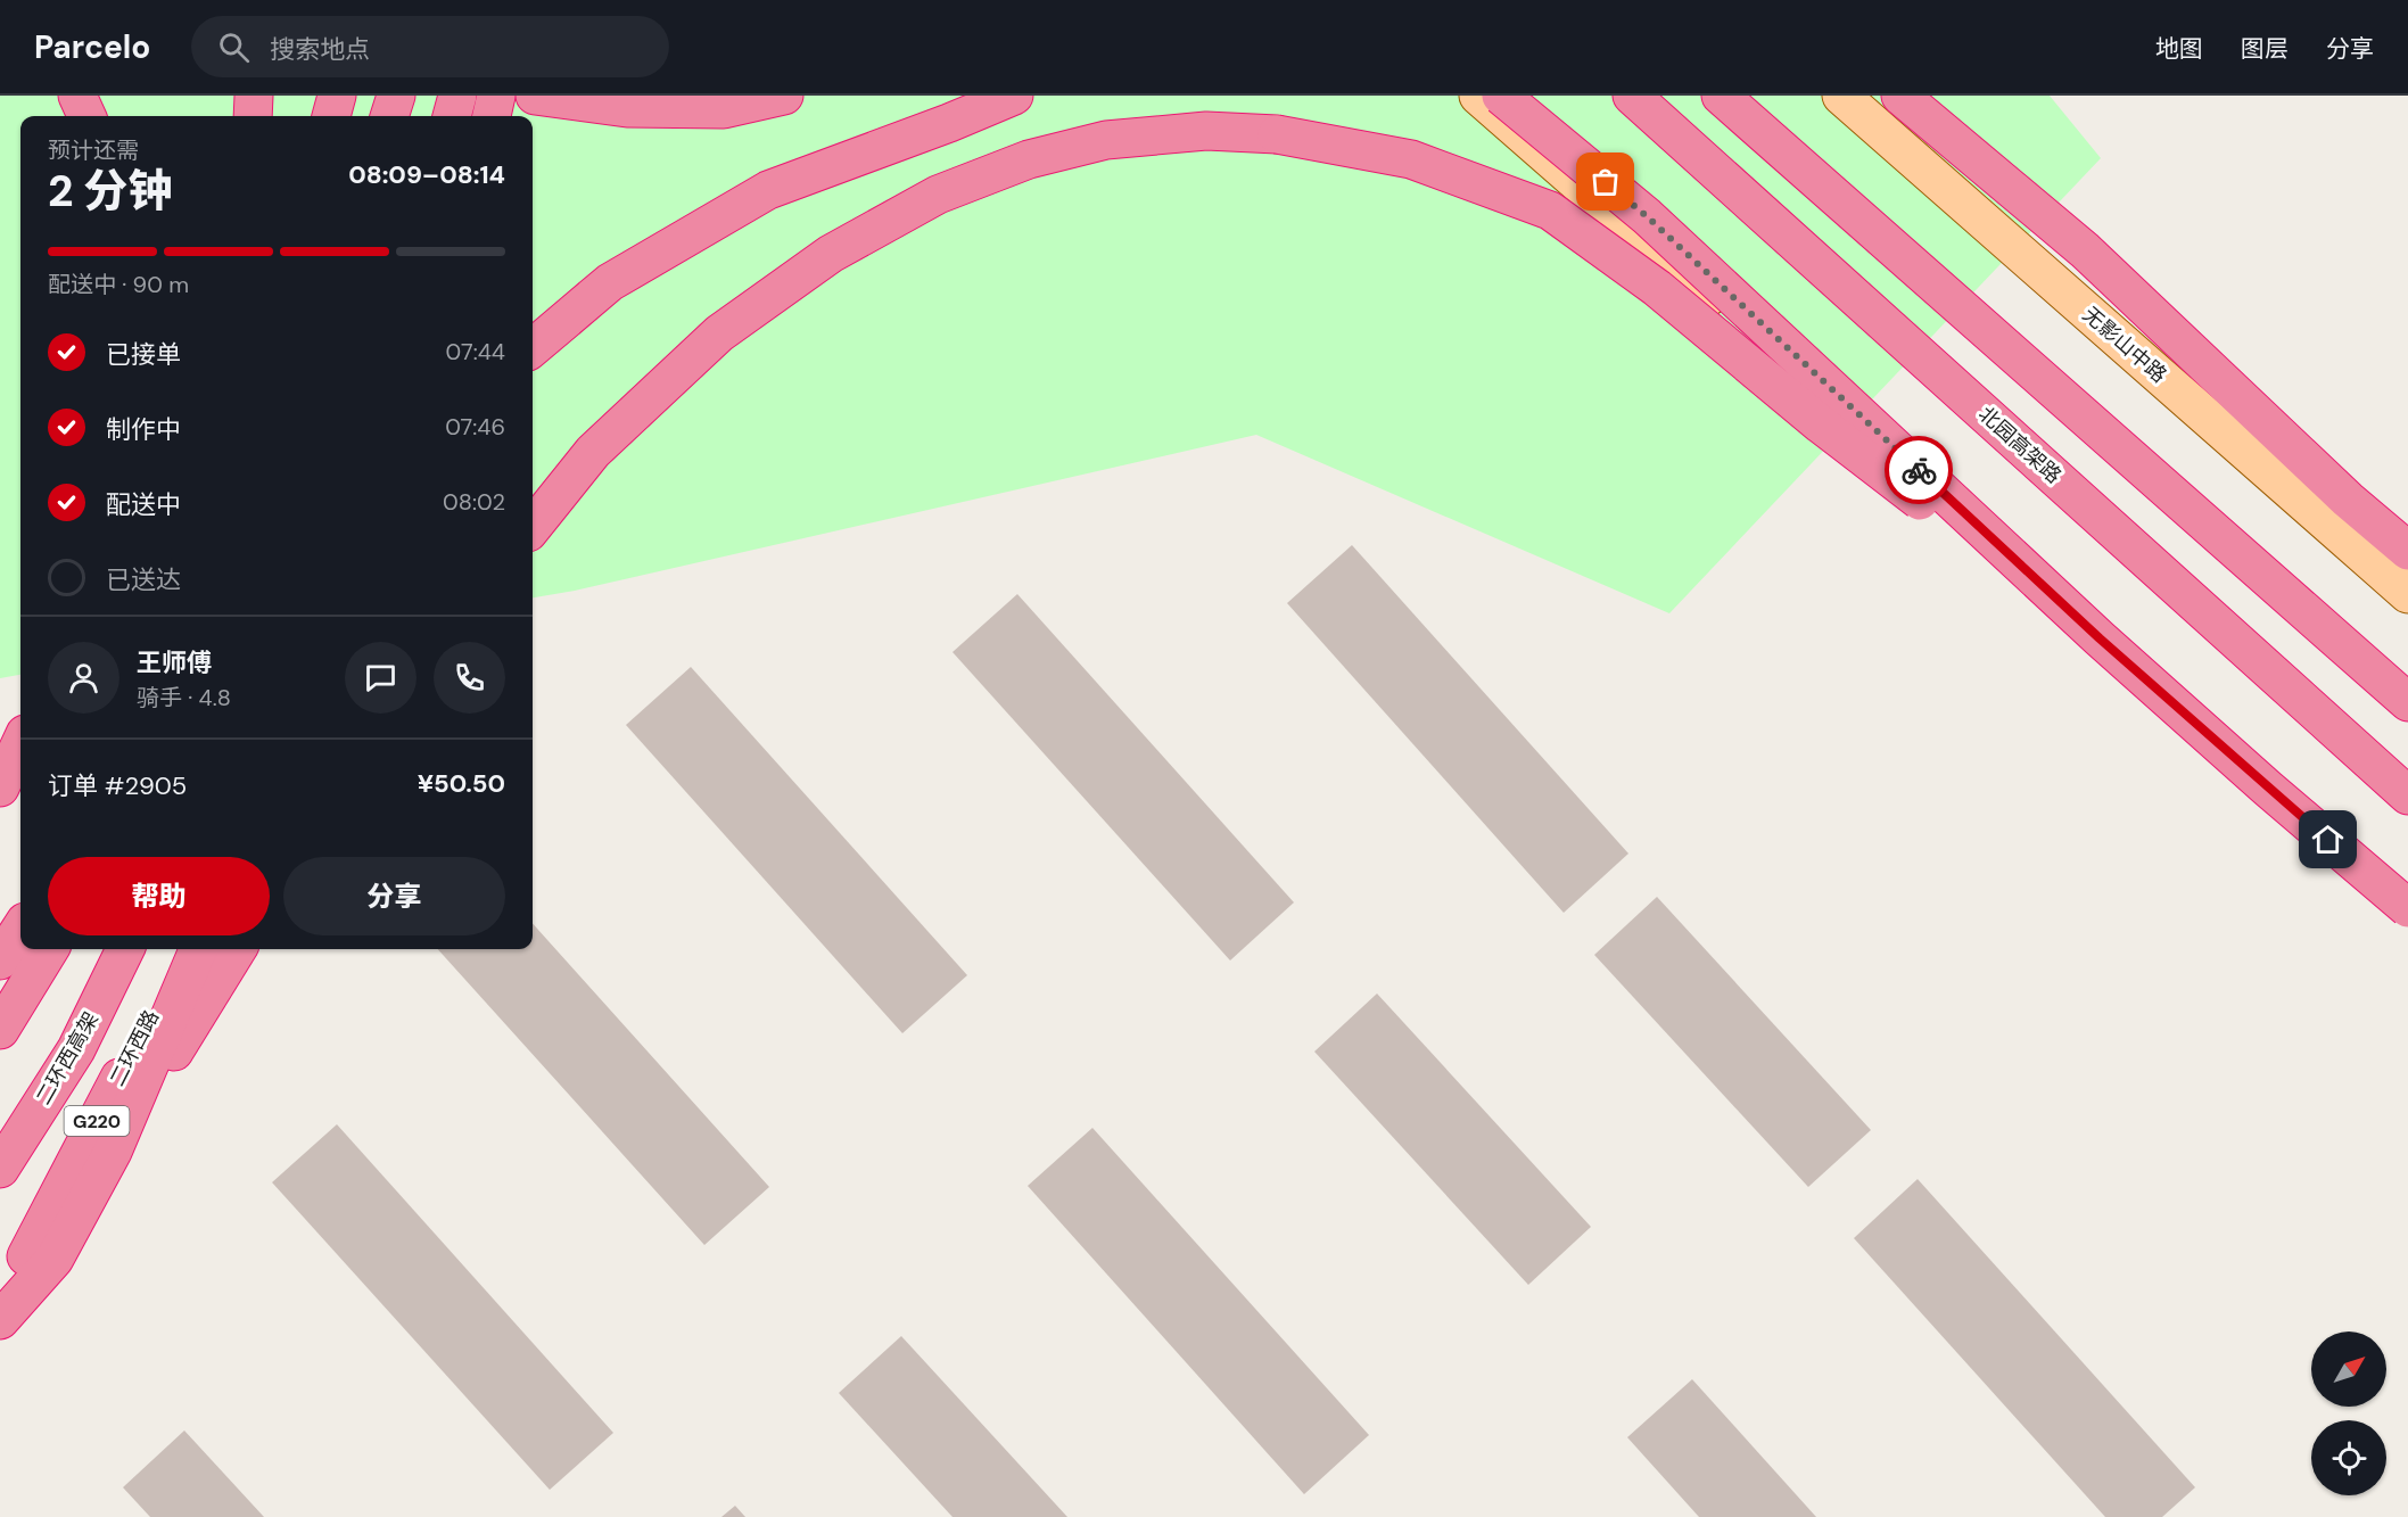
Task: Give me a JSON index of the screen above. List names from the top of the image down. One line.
{"streets":{"highway":["北园高架路","二环西路","二环西高架","G220"],"main road":["无影山中路"]},"north":"top right","page":{"header":"Parcelo","search":"搜索地点","nav":["地图","图层","分享"],"heading":["2 分钟","预计还需","08:09–08:14"],"panel":["王师傅","骑手 · 4.8","订单 #2905","¥50.50"],"bar":"配送中 · 90 m","list":[["已接单","07:44"],["制作中","07:46"],["配送中","08:02"],"已送达"],"buttons":["帮助","分享"]}}
